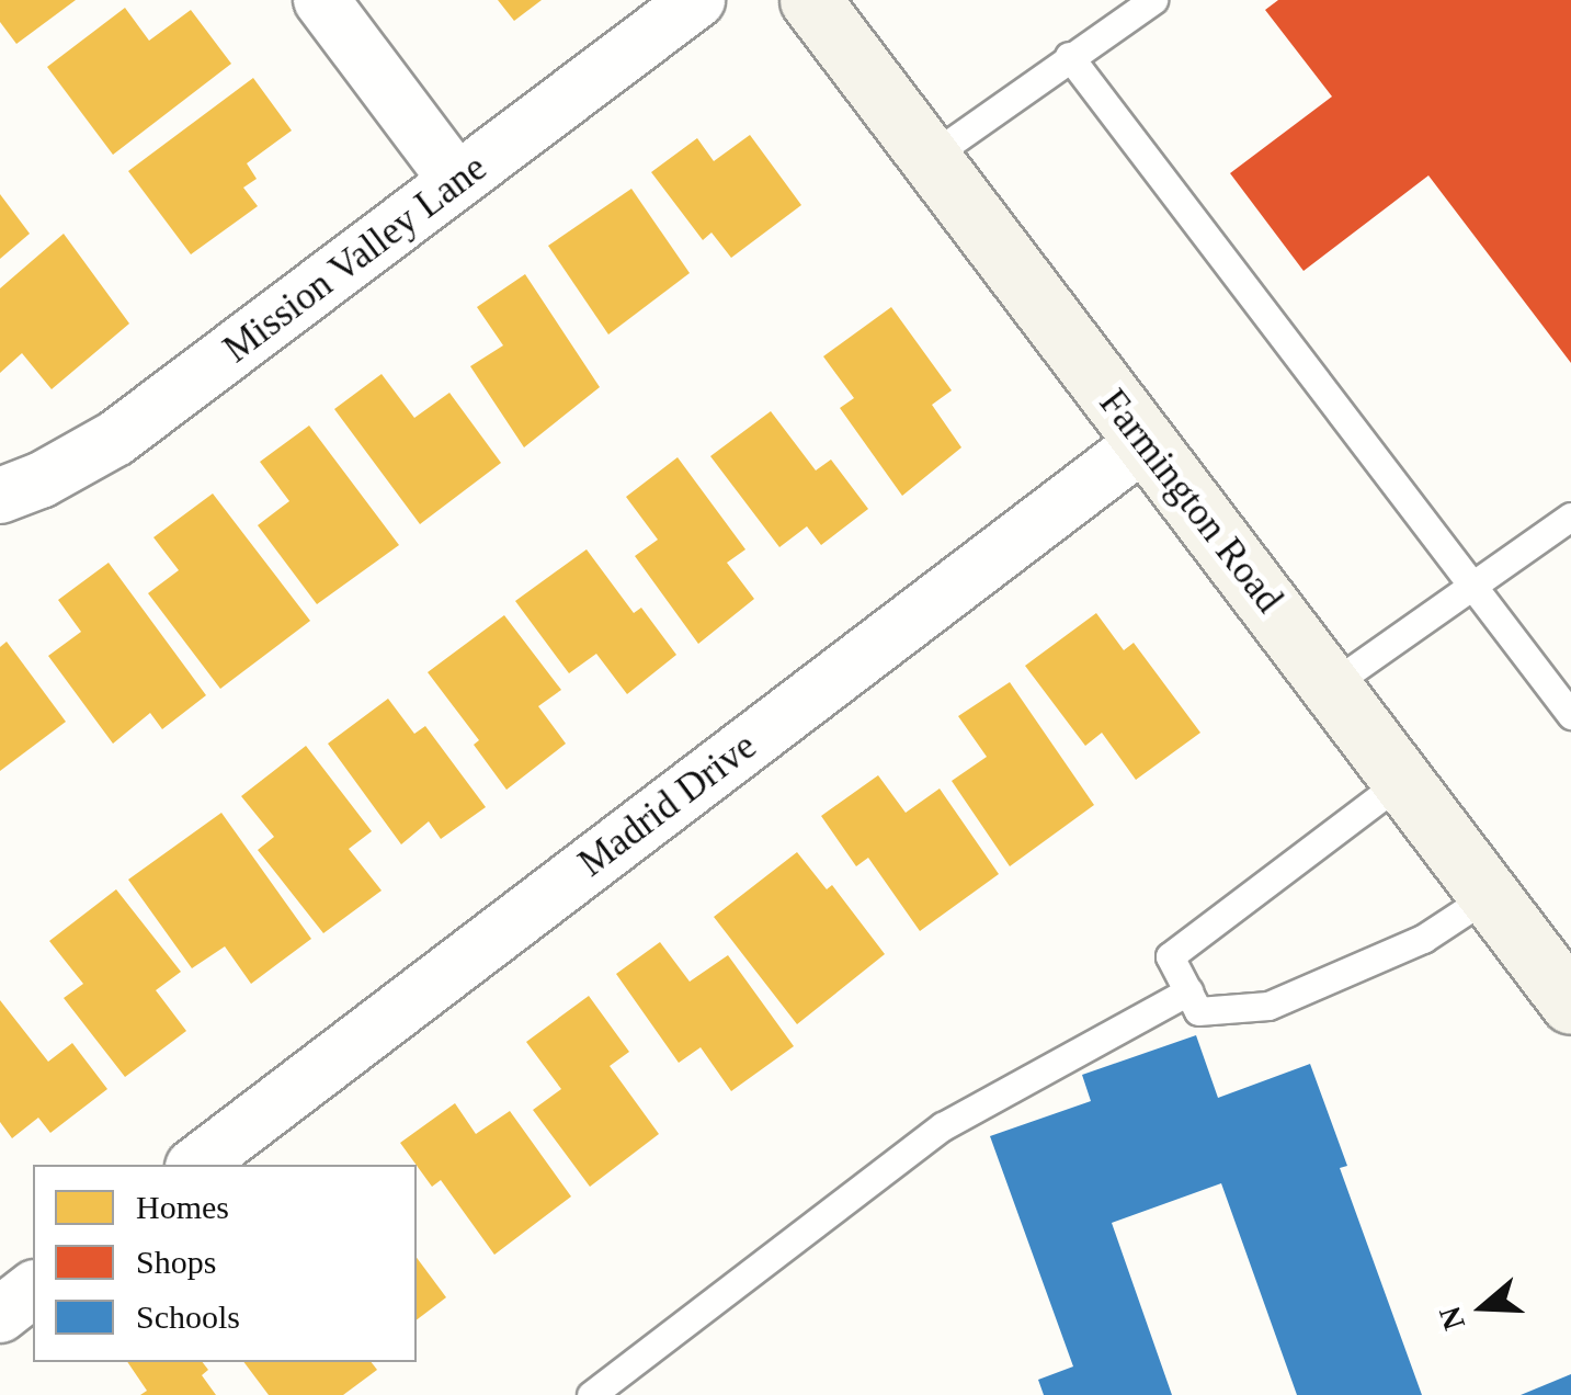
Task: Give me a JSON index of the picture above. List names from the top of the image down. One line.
{"streets":{"main road":["Farmington Road"],"street":["Mission Valley Lane","Madrid Drive"]},"crossings":[["Farmington Road","Madrid Drive"]],"legend":["Homes","Shops","Schools"],"north":"left"}
